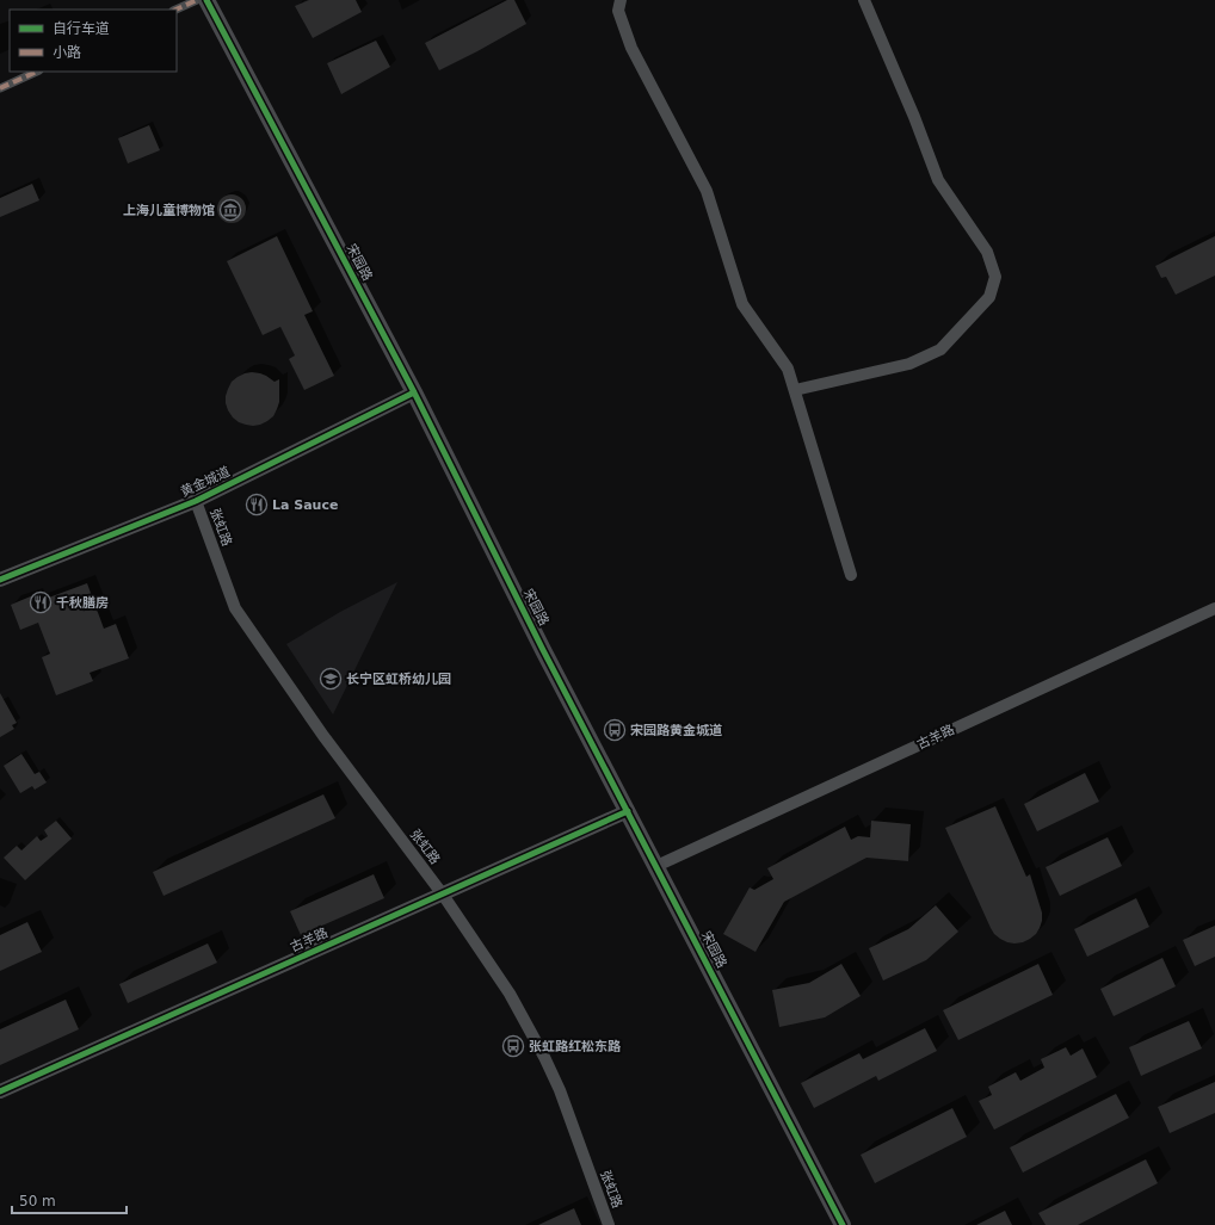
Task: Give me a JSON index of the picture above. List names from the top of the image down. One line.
{"streets":{"main road":["宋园路"],"street":["黄金城道","张虹路","古羊路"]},"crossings":[["宋园路","黄金城道"],["宋园路","古羊路"],["黄金城道","张虹路"],["张虹路","古羊路"]],"places":{"museum":["上海儿童博物馆"],"restaurant":["La Sauce","千秋膳房"],"school or university":["长宁区虹桥幼儿园"],"bus stop":["宋园路黄金城道","张虹路红松东路"]},"legend":["自行车道","小路"],"scale_bar":"50 m"}
